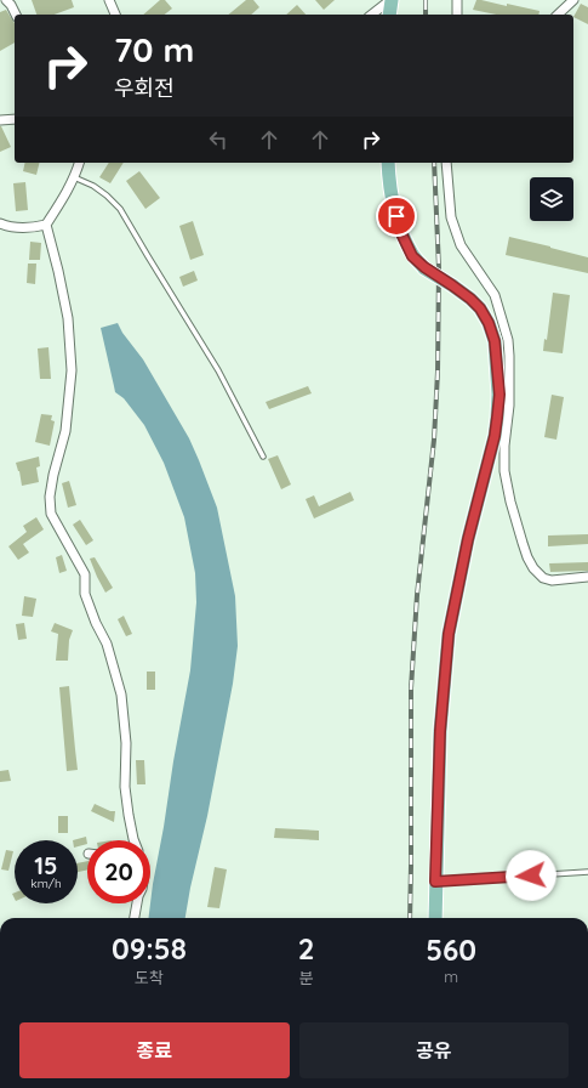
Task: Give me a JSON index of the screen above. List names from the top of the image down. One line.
{"page":{"turn":["70 m","우회전"],"speed":"15 km/h","limit":"20","eta":["09:58","도착","2","분","560","m"],"buttons":["종료","공유"]}}
